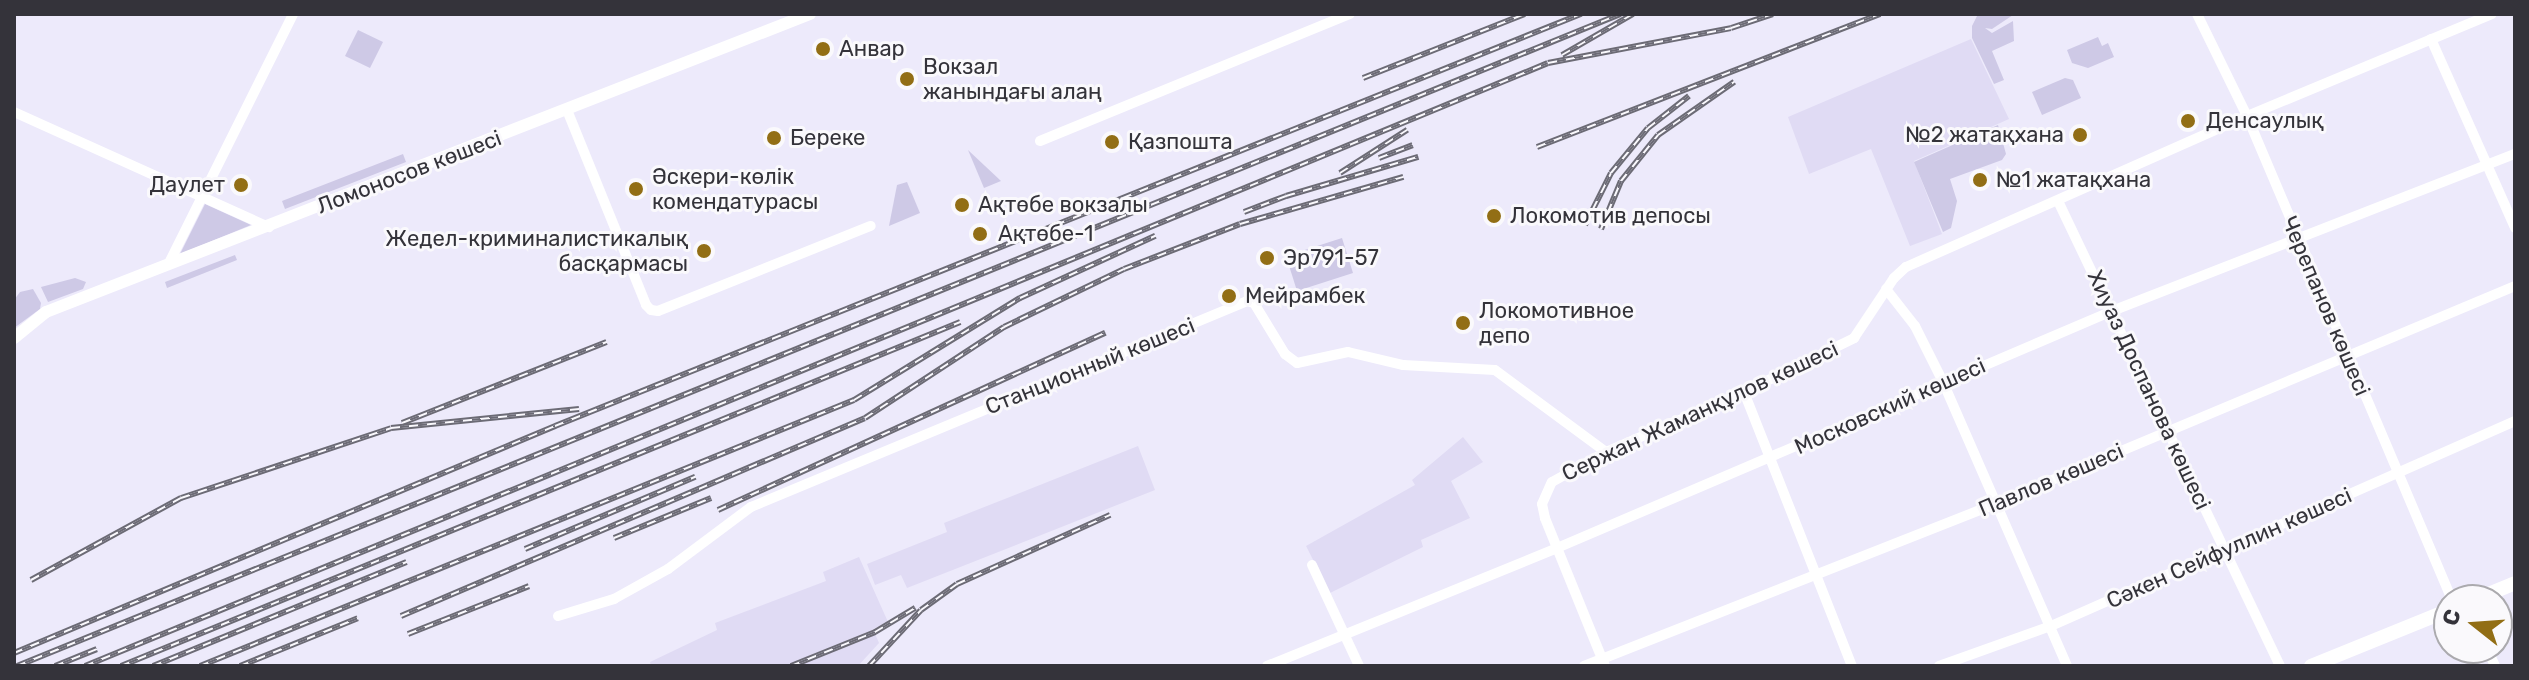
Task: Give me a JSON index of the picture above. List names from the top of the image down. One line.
{"streets":{"street":["Ломоносов көшесі","Черепанов көшесі","Станционный көшесі","Хиуаз Доспанова көшесі","Московский көшесі","Сержан Жаманқұлов көшесі","Павлов көшесі","Сәкен Сейфуллин көшесі"]},"crossings":[["Черепанов көшесі","Московский көшесі"],["Черепанов көшесі","Сержан Жаманқұлов көшесі"],["Черепанов көшесі","Павлов көшесі"],["Черепанов көшесі","Сәкен Сейфуллин көшесі"],["Станционный көшесі","Сержан Жаманқұлов көшесі"],["Хиуаз Доспанова көшесі","Московский көшесі"],["Хиуаз Доспанова көшесі","Сержан Жаманқұлов көшесі"],["Хиуаз Доспанова көшесі","Павлов көшесі"],["Хиуаз Доспанова көшесі","Сәкен Сейфуллин көшесі"],["Московский көшесі","Сержан Жаманқұлов көшесі"]],"places":["Анвар","Вокзал жанындағы алаң","Денсаулық","№2 жатақхана","Береке","Қазпошта","№1 жатақхана","Даулет","Әскери-көлік комендатурасы","Ақтөбе вокзалы","Локомотив депосы","Ақтөбе-1","Жедел-криминалистикалық басқармасы","Эр791-57","Мейрамбек","Локомотивное депо"],"north":"left"}
